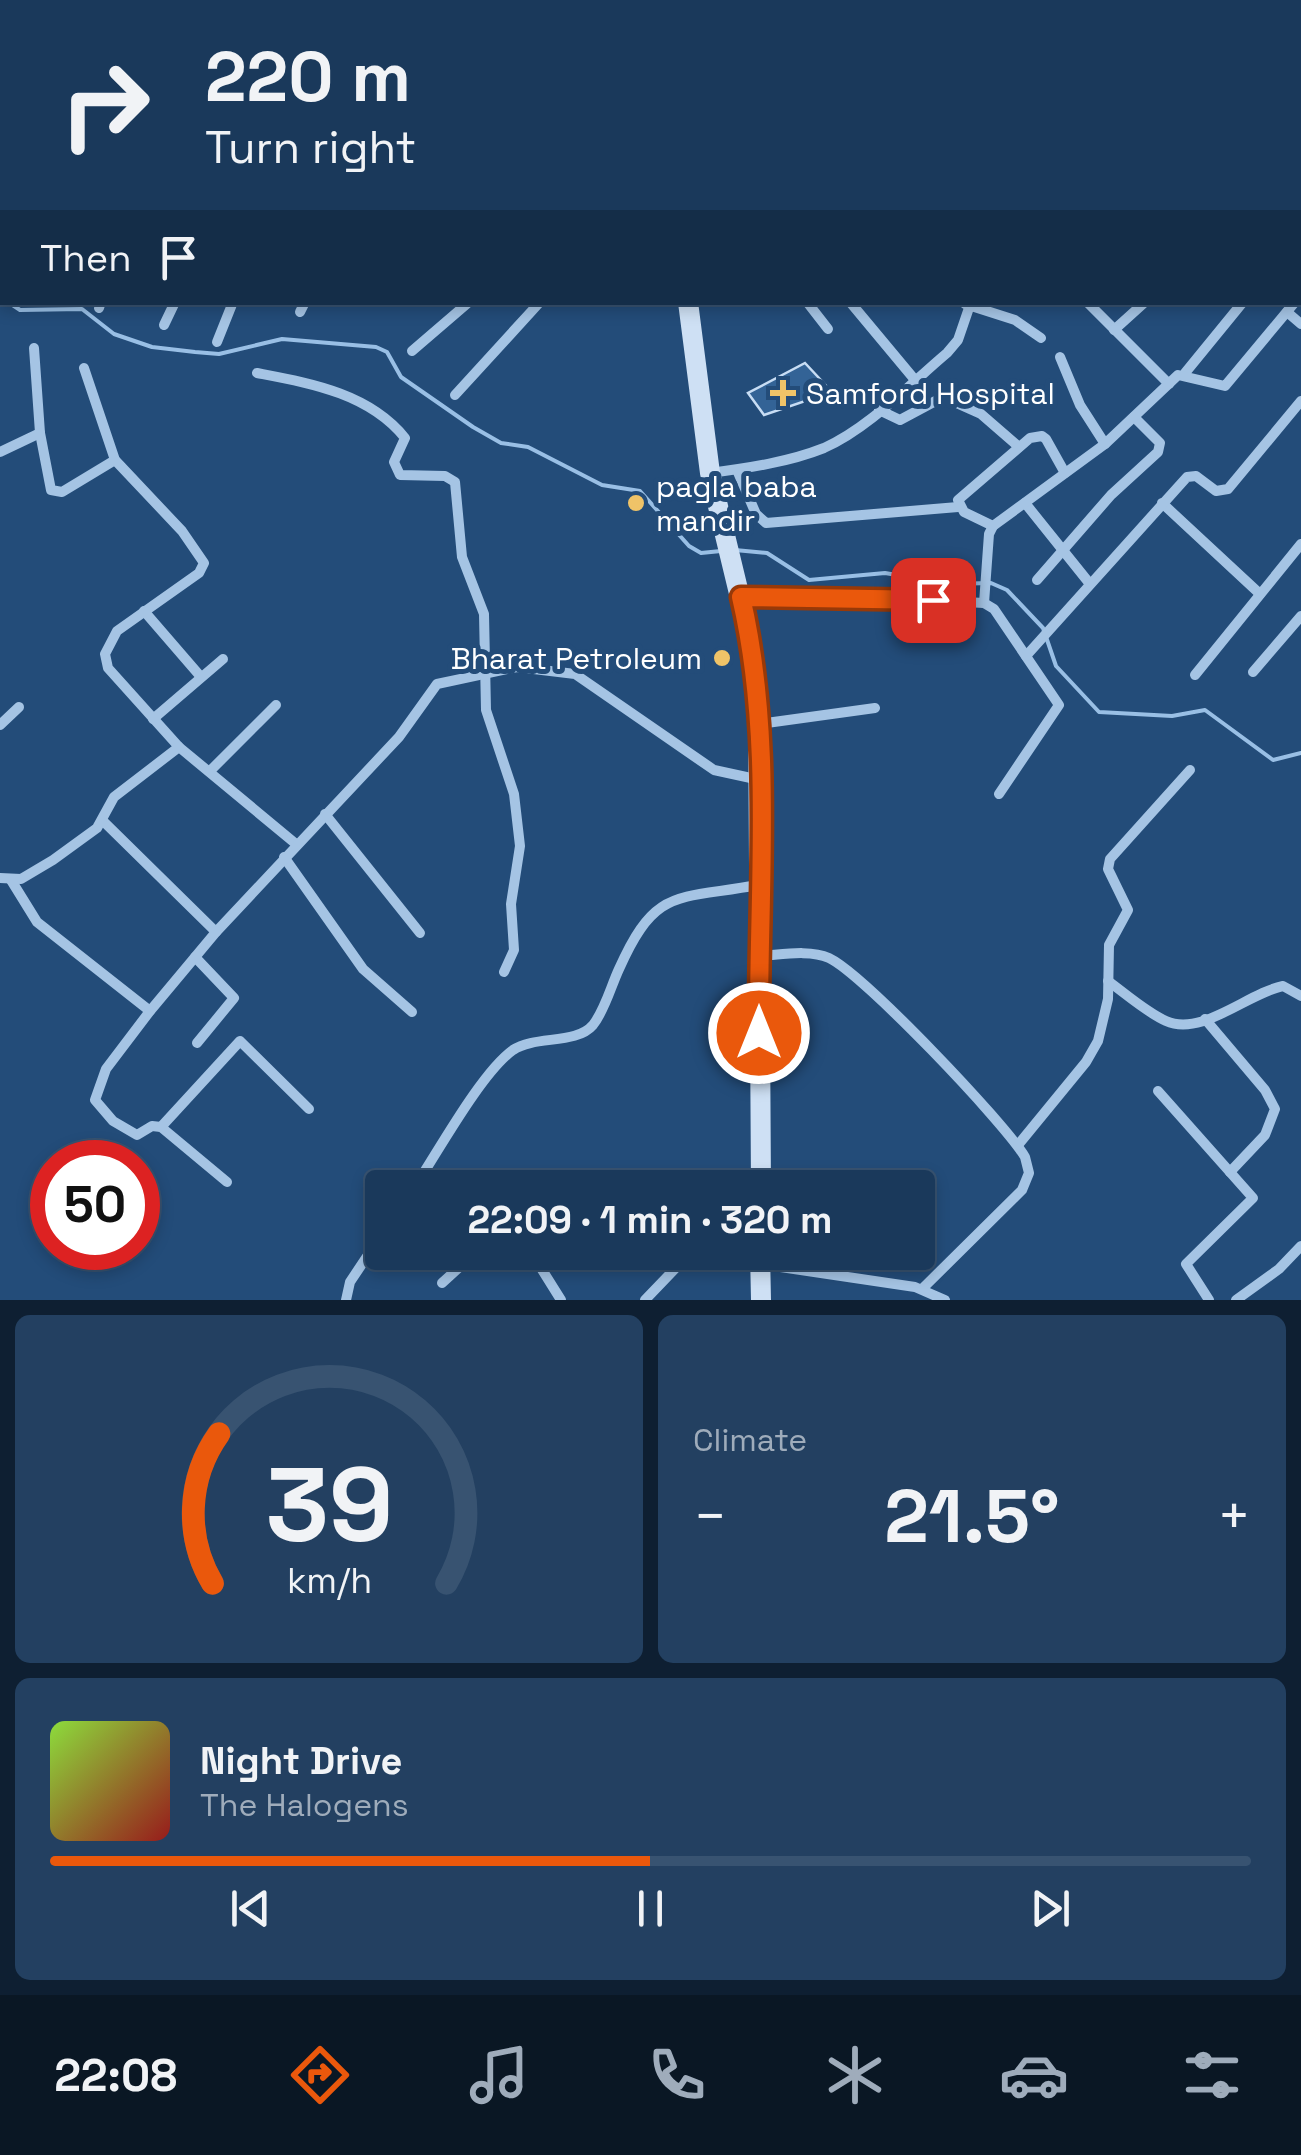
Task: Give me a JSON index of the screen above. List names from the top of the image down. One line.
{"places":{"health":["Samford Hospital"],"other":["pagla baba mandir","Bharat Petroleum"]},"page":{"turn":["220 m","Turn right"],"then":"Then","limit":"50","trip":"22:09 · 1 min · 320 m","tile":"Climate","heat":["−","21.5°","+"],"song":["Night Drive","The Halogens"],"tabs":"22:08","gauge":["39","km/h"]}}
